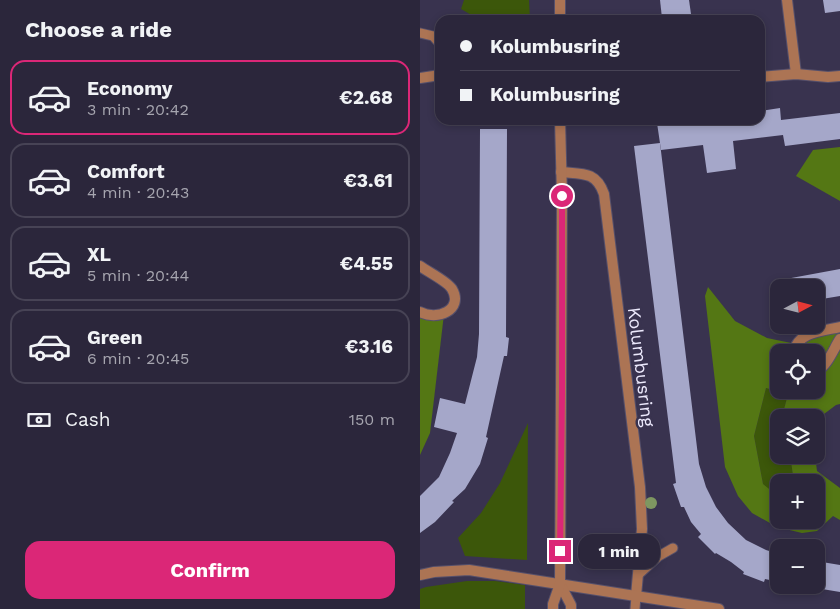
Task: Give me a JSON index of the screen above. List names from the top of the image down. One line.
{"streets":{"street":["Kolumbusring"]},"north":"right","page":{"heading":"Choose a ride","banner":["Kolumbusring","Kolumbusring"],"list":[{"name":"Economy","note":"3 min · 20:42","value":"€2.68"},{"name":"Comfort","note":"4 min · 20:43","value":"€3.61"},{"name":"XL","note":"5 min · 20:44","value":"€4.55"},{"name":"Green","note":"6 min · 20:45","value":"€3.16"}],"map_buttons":["+","−"],"pay":["Cash","150 m"],"buttons":"Confirm","bubble":"1 min"}}
